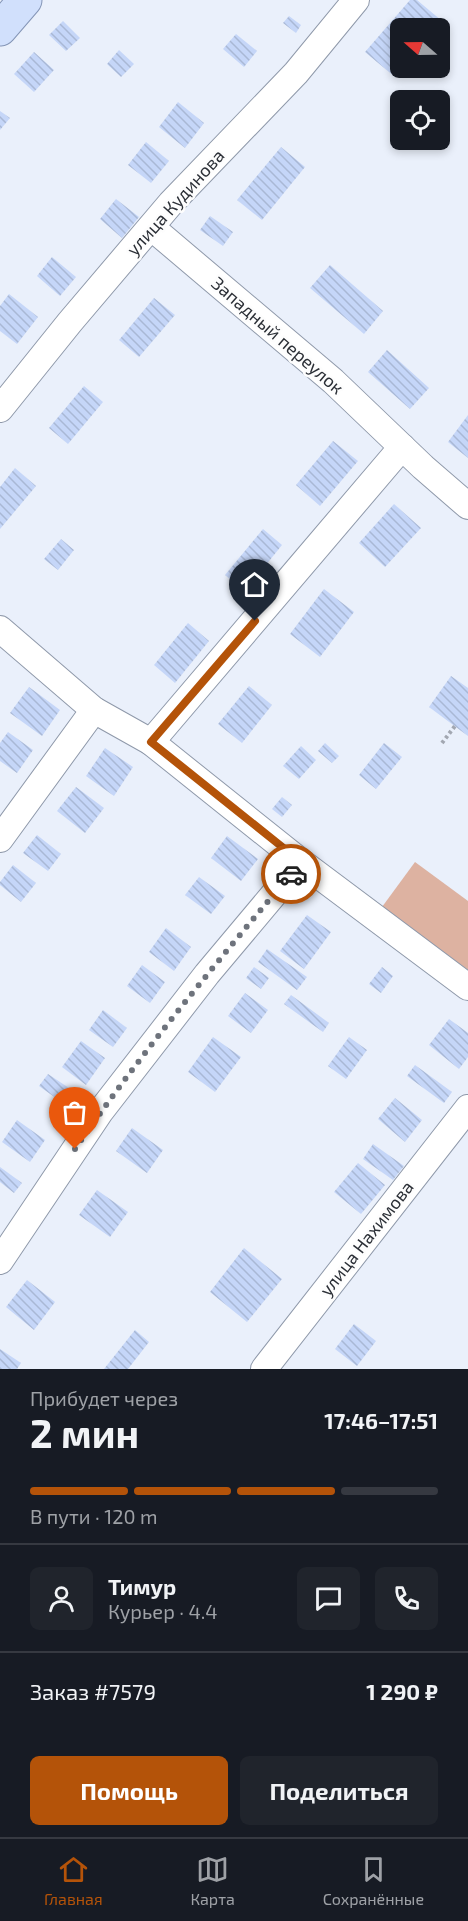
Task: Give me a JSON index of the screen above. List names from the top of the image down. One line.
{"streets":{"street":["улица Кудинова","Западный переулок","улица Нахимова"]},"crossings":[["улица Кудинова","Западный переулок"]],"north":"left","page":{"heading":["2 мин","Прибудет через","17:46–17:51"],"panel":["Тимур","Курьер · 4.4","Заказ #7579","1 290 ₽"],"bar":"В пути · 120 m","buttons":["Помощь","Поделиться"],"tabs":["Главная","Карта","Сохранённые"]}}
